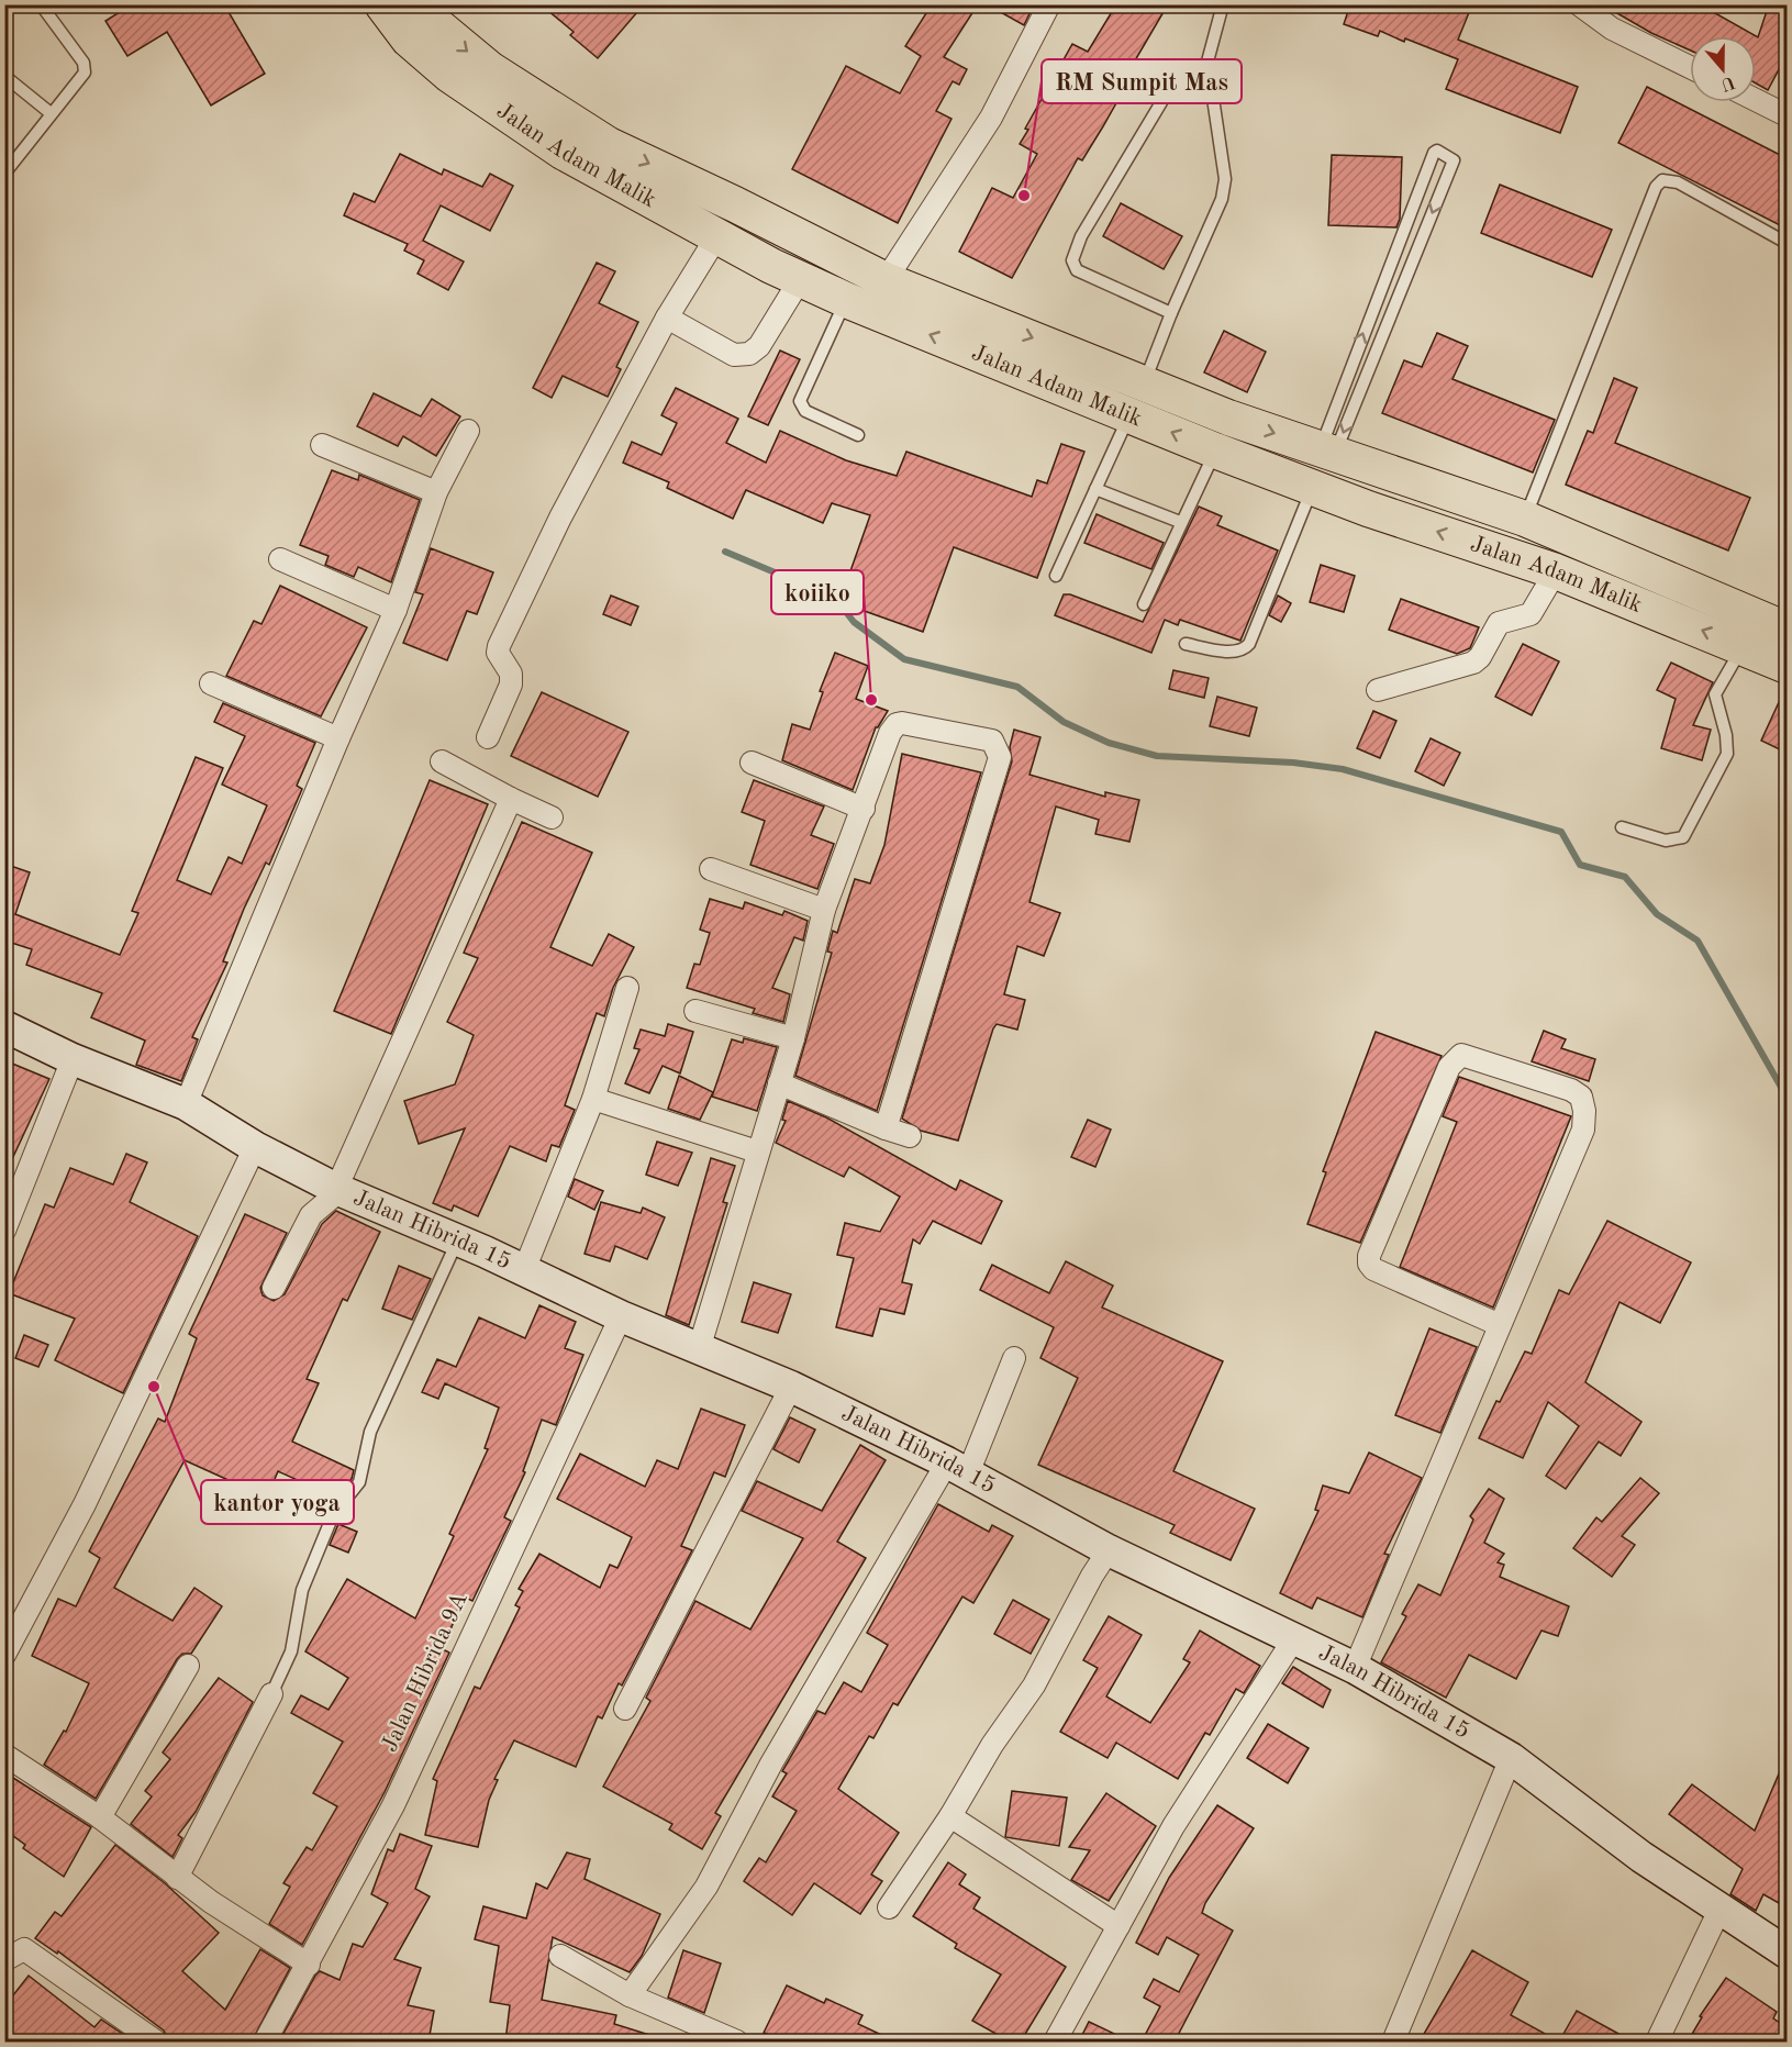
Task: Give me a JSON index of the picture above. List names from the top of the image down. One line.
{"streets":{"main road":["Jalan Adam Malik"],"street":["Jalan Hibrida 15","Jalan Hibrida 9A"]},"crossings":[["Jalan Hibrida 15","Jalan Hibrida 9A"]],"places":["RM Sumpit Mas","koiiko","kantor yoga"],"north":"bottom"}
